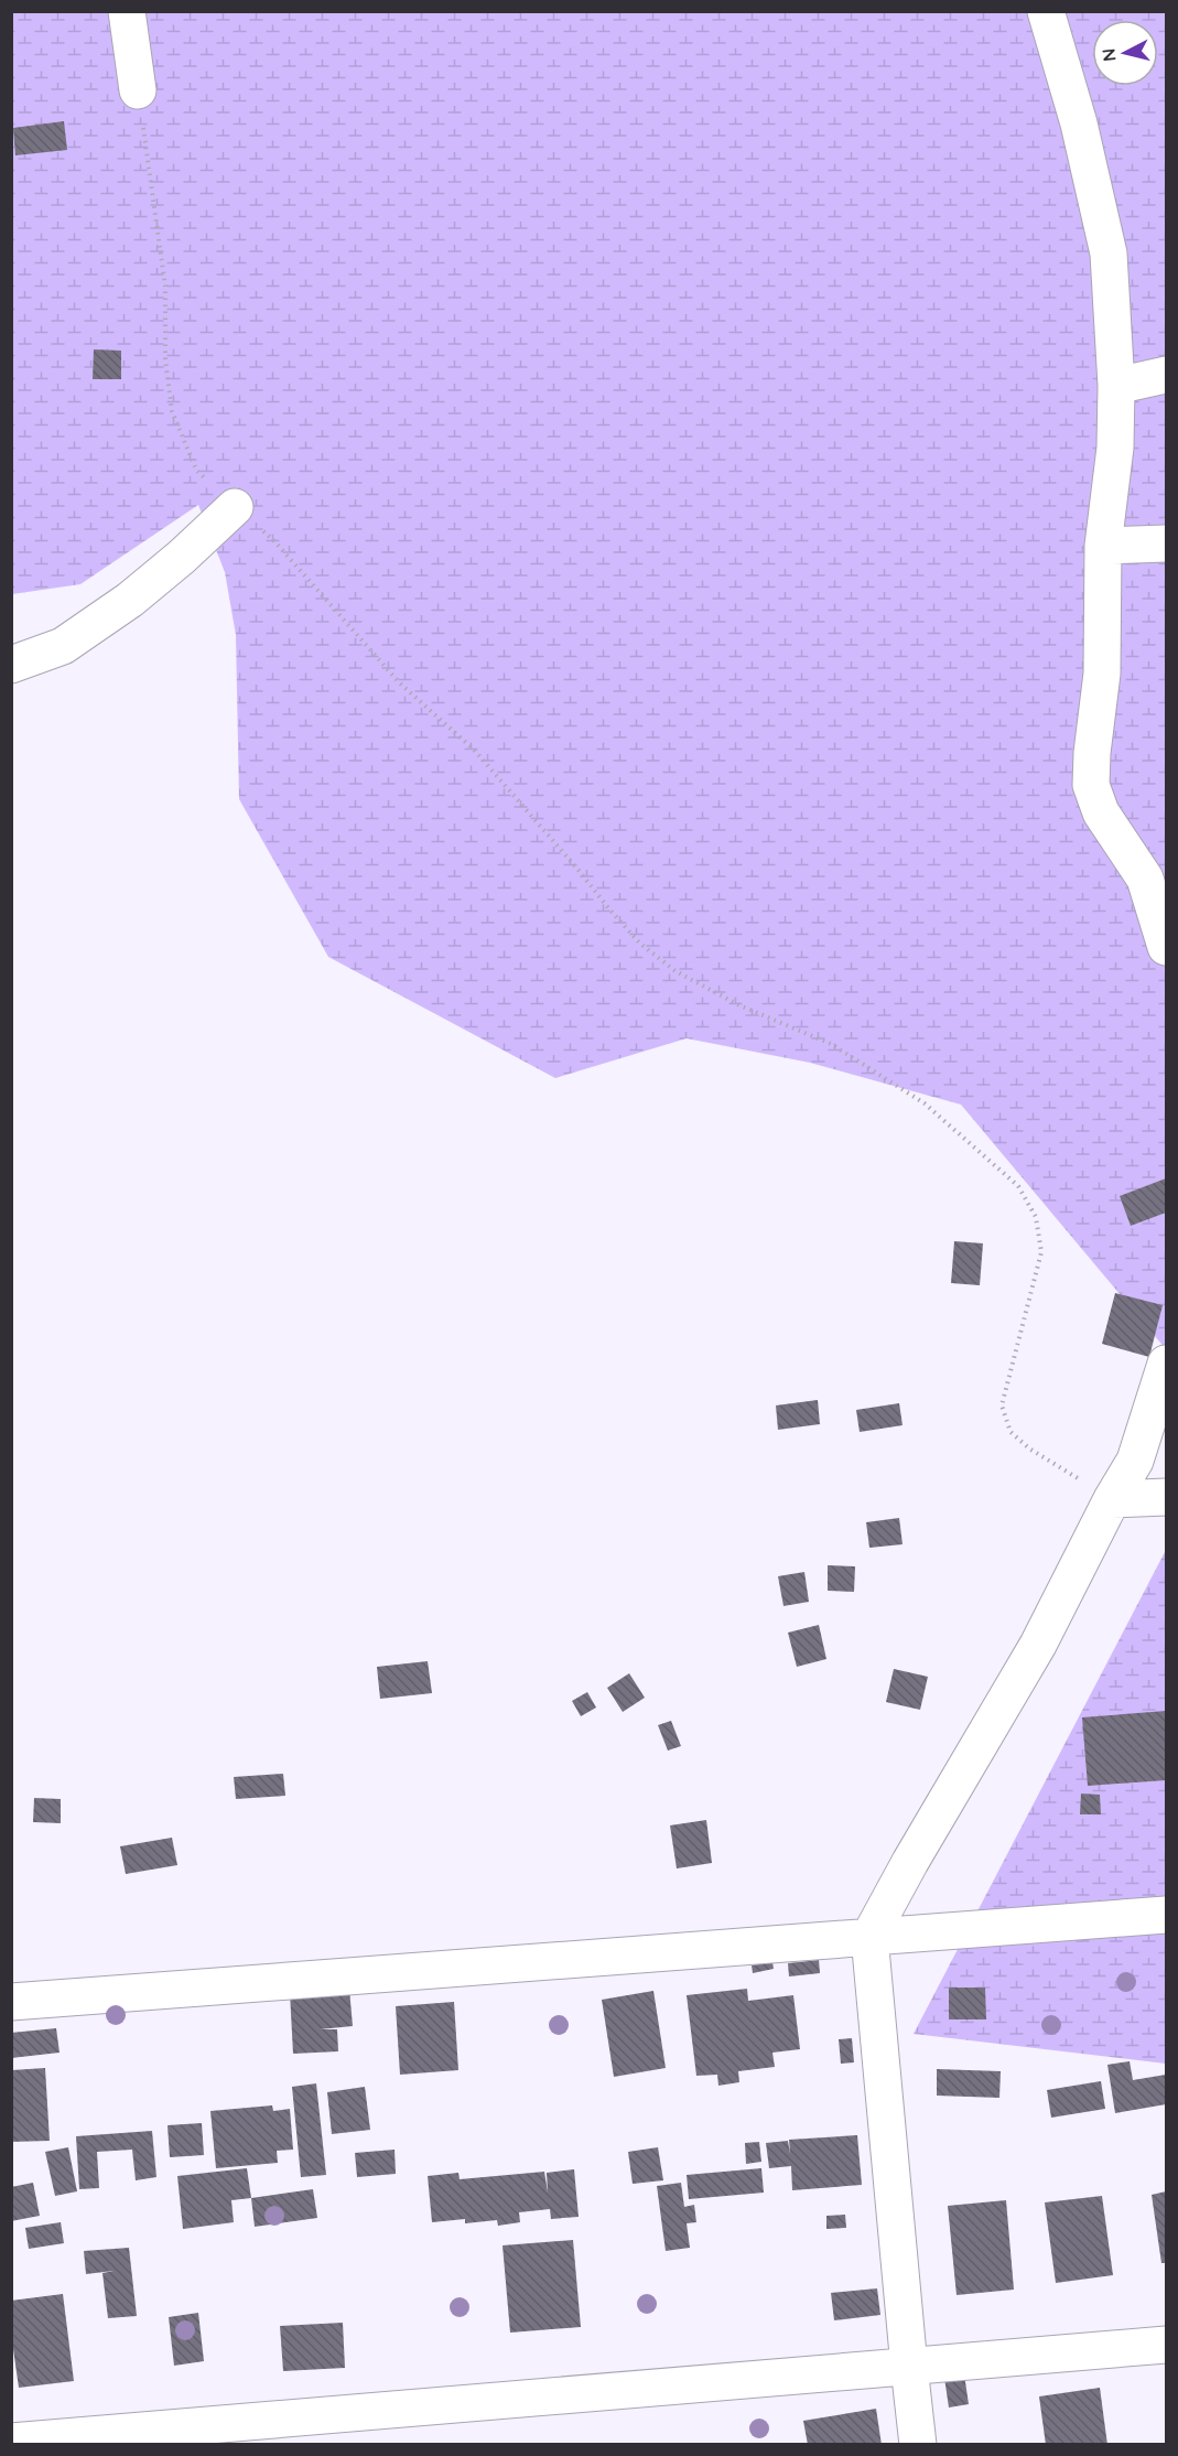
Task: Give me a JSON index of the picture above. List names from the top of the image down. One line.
{"north":"left"}
